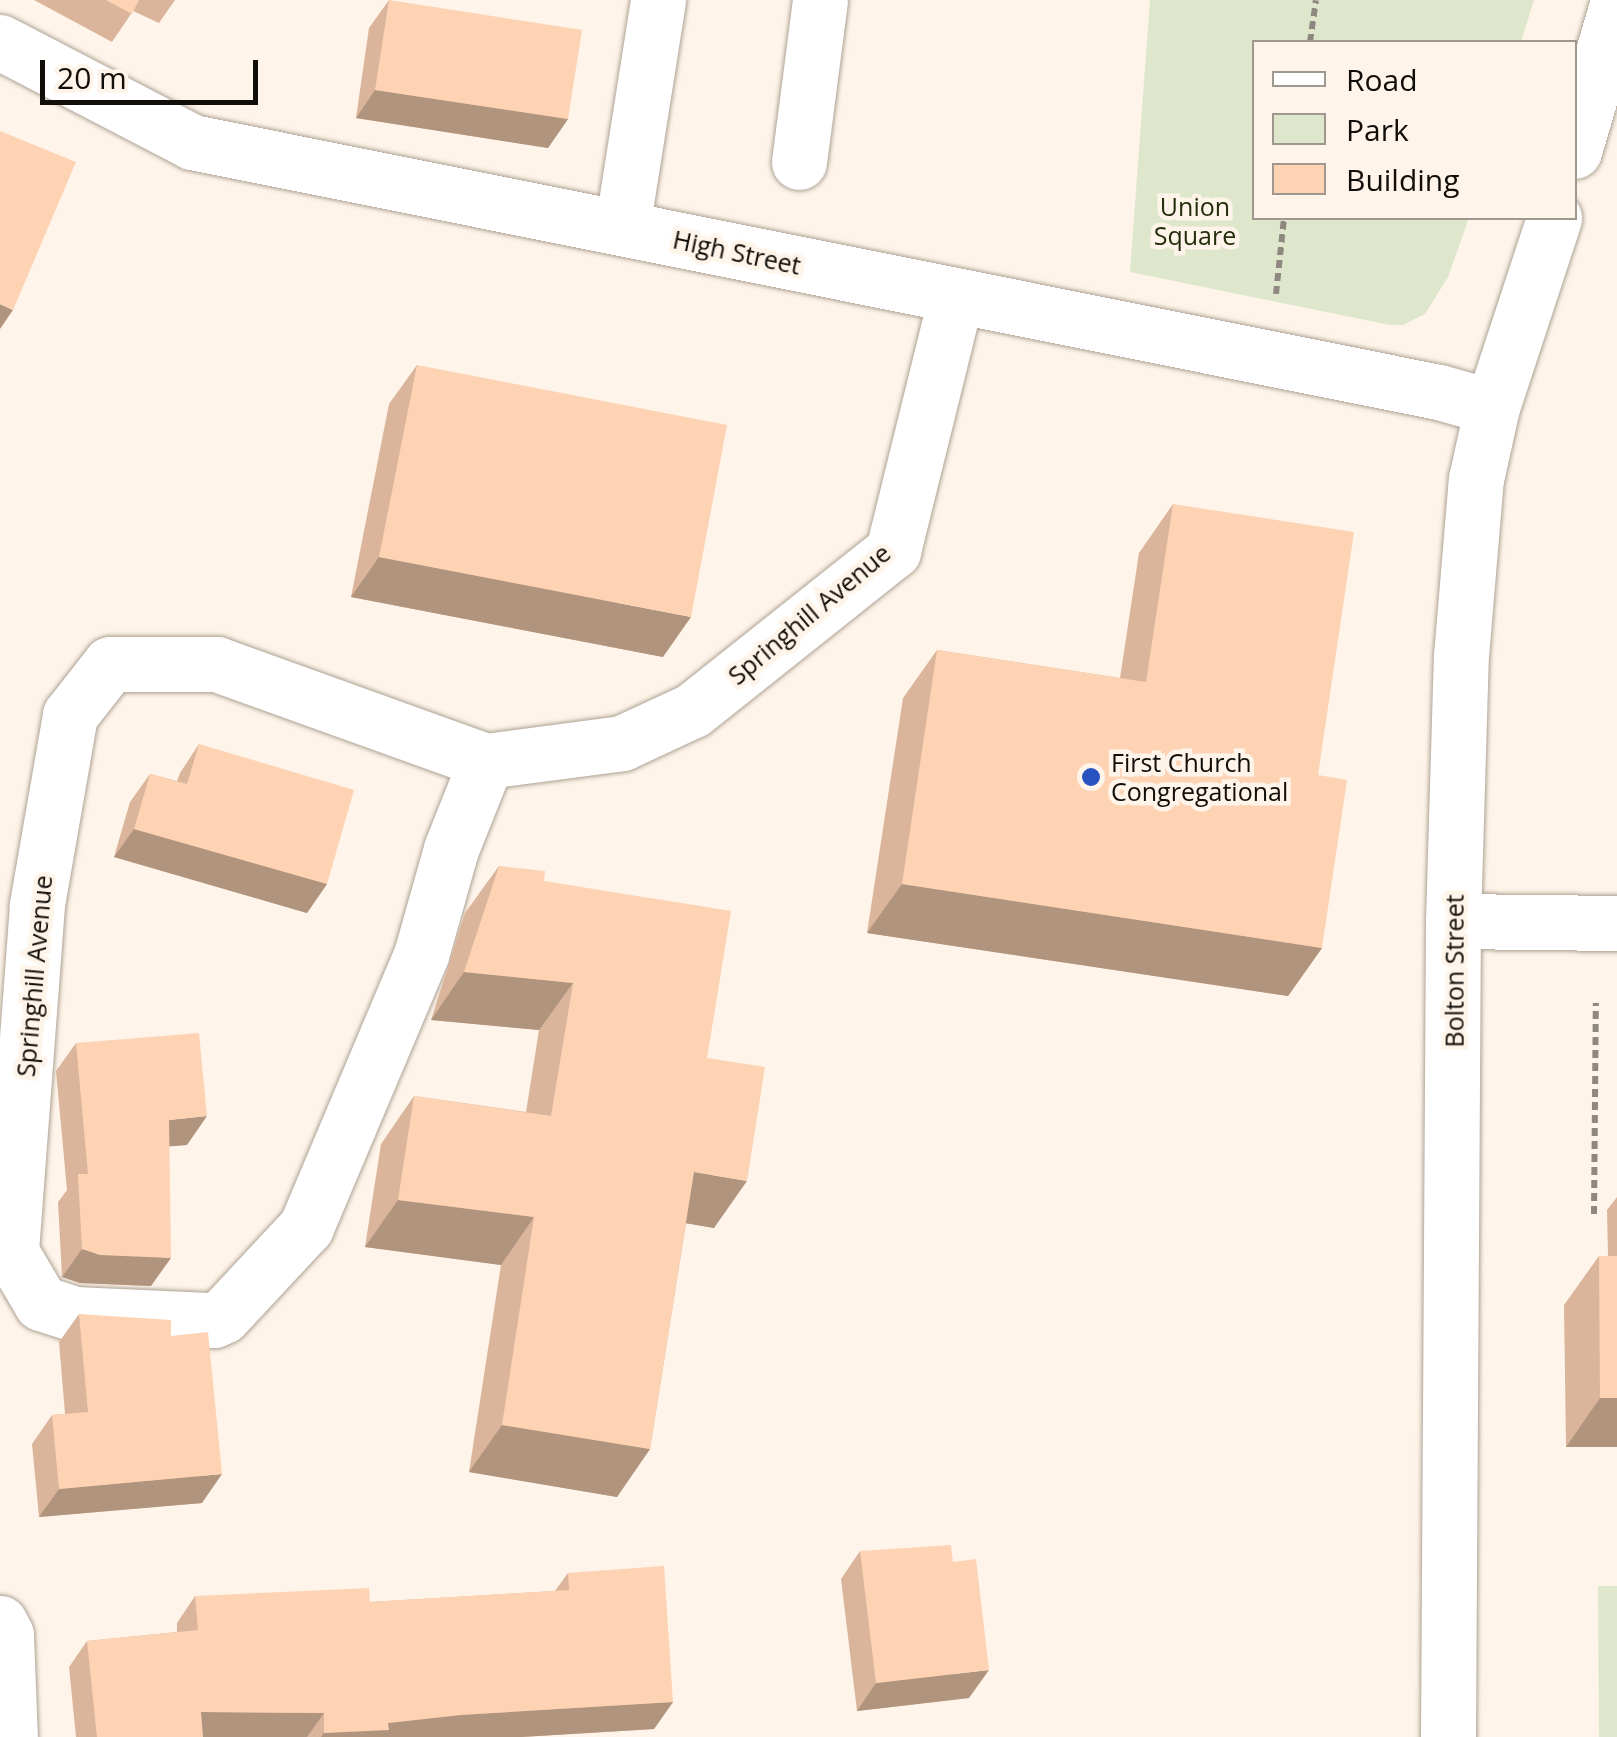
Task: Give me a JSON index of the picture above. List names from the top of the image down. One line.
{"streets":{"street":["High Street","Springhill Avenue","Bolton Street"]},"crossings":[["High Street","Springhill Avenue"],["High Street","Bolton Street"]],"parks":["Union Square"],"places":["First Church Congregational"],"legend":["Road","Park","Building"],"scale_bar":"20 m"}
